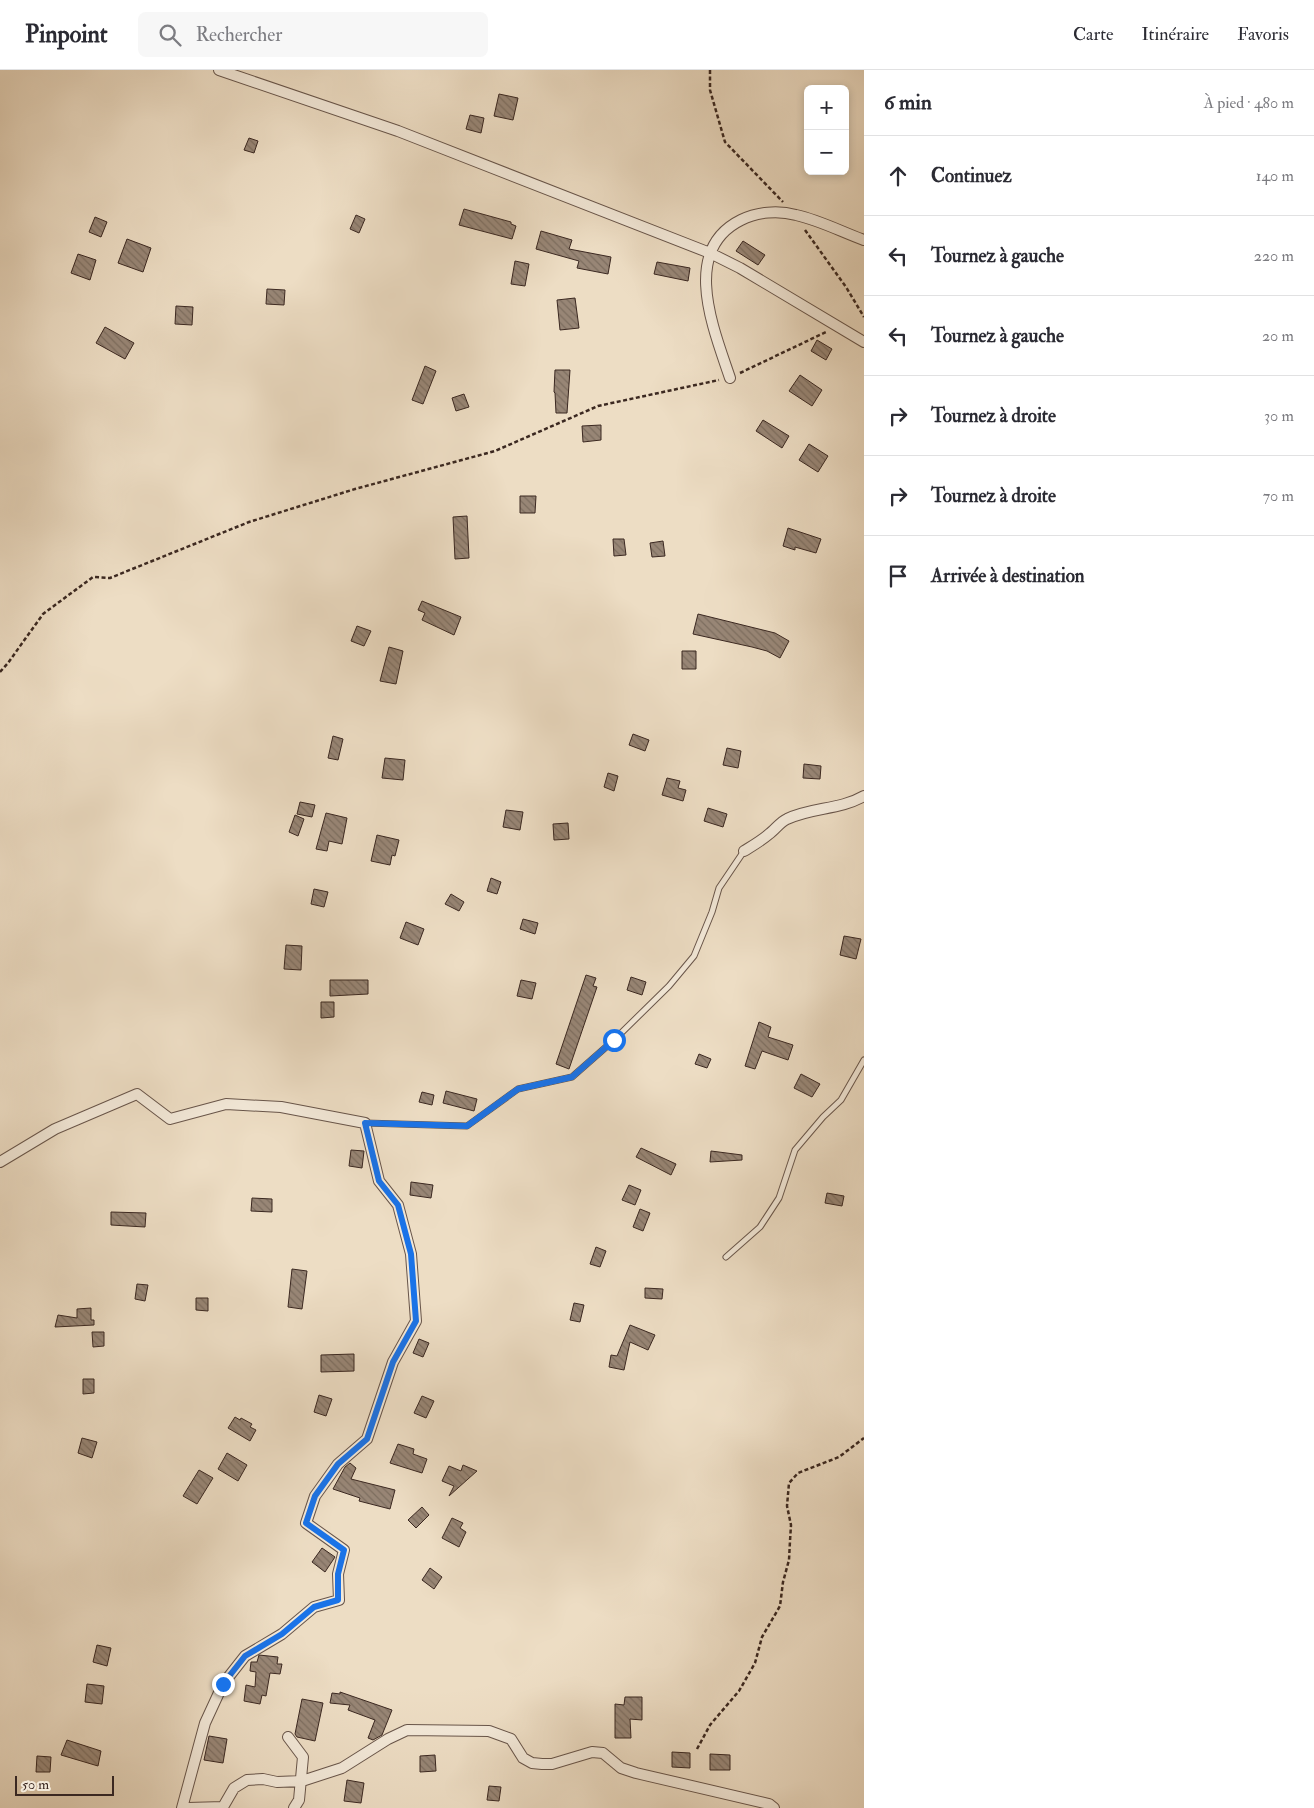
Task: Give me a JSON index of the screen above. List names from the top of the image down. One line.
{"scale_bar":"50 m","page":{"header":"Pinpoint","search":"Rechercher","nav":["Carte","Itinéraire","Favoris"],"heading":["6 min","À pied · 480 m"],"map_buttons":["+","−"],"list":[["Continuez","140 m"],["Tournez à gauche","220 m"],["Tournez à gauche","20 m"],["Tournez à droite","30 m"],["Tournez à droite","70 m"],"Arrivée à destination"],"scale":"50 m"}}
